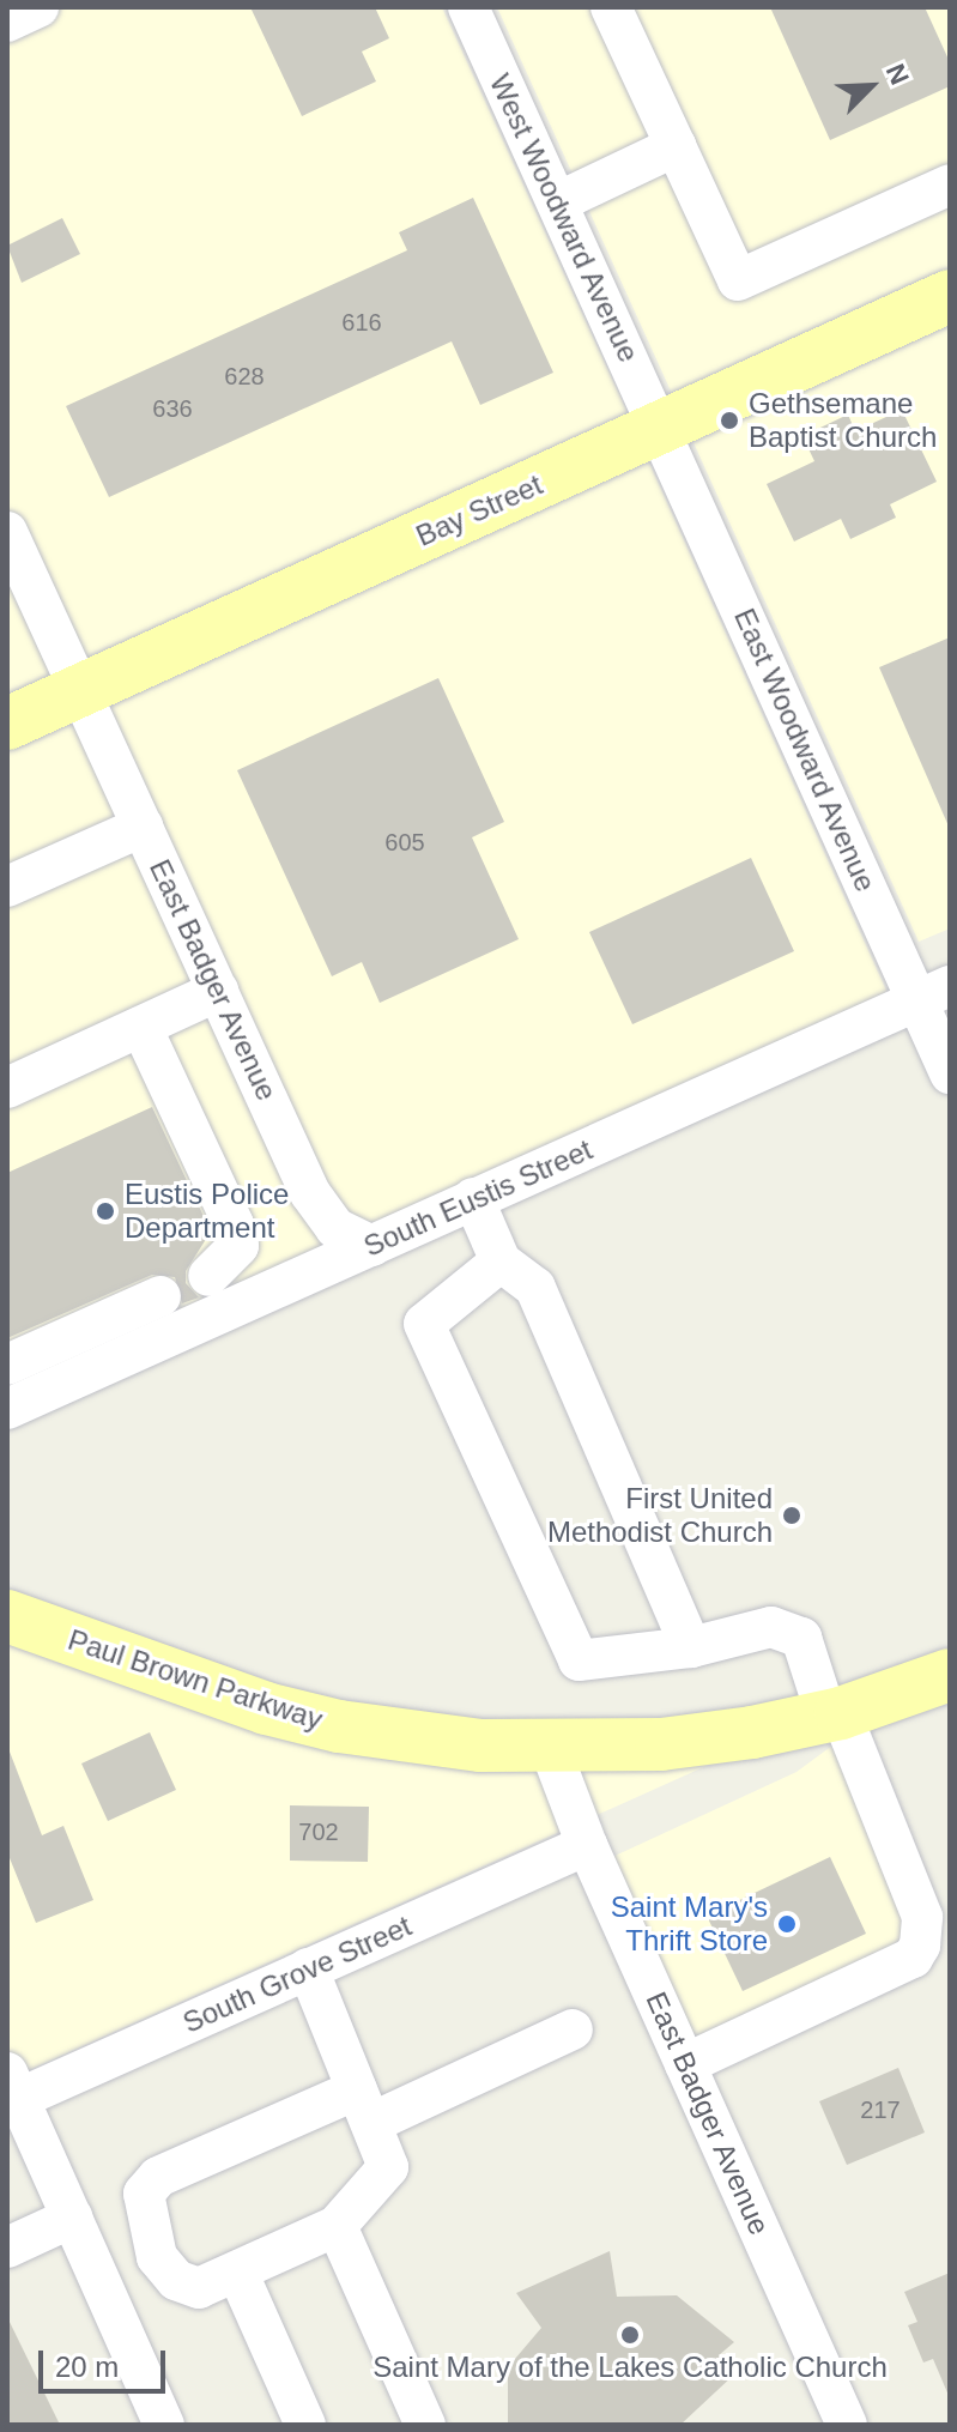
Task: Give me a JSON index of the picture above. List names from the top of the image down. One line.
{"streets":{"main road":["Bay Street","Paul Brown Parkway"],"street":["West Woodward Avenue","East Woodward Avenue","East Badger Avenue","South Eustis Street","South Grove Street"]},"crossings":[["West Woodward Avenue","Bay Street"],["West Woodward Avenue","East Woodward Avenue"],["Bay Street","East Woodward Avenue"],["Bay Street","East Badger Avenue"],["East Woodward Avenue","South Eustis Street"],["East Badger Avenue","South Eustis Street"],["East Badger Avenue","Paul Brown Parkway"],["East Badger Avenue","South Grove Street"]],"places":["Gethsemane Baptist Church","Eustis Police Department","First United Methodist Church","Saint Mary's Thrift Store","Saint Mary of the Lakes Catholic Church"],"house_numbers":["616","628","636","605","702","217"],"scale_bar":"20 m","north":"top right"}
